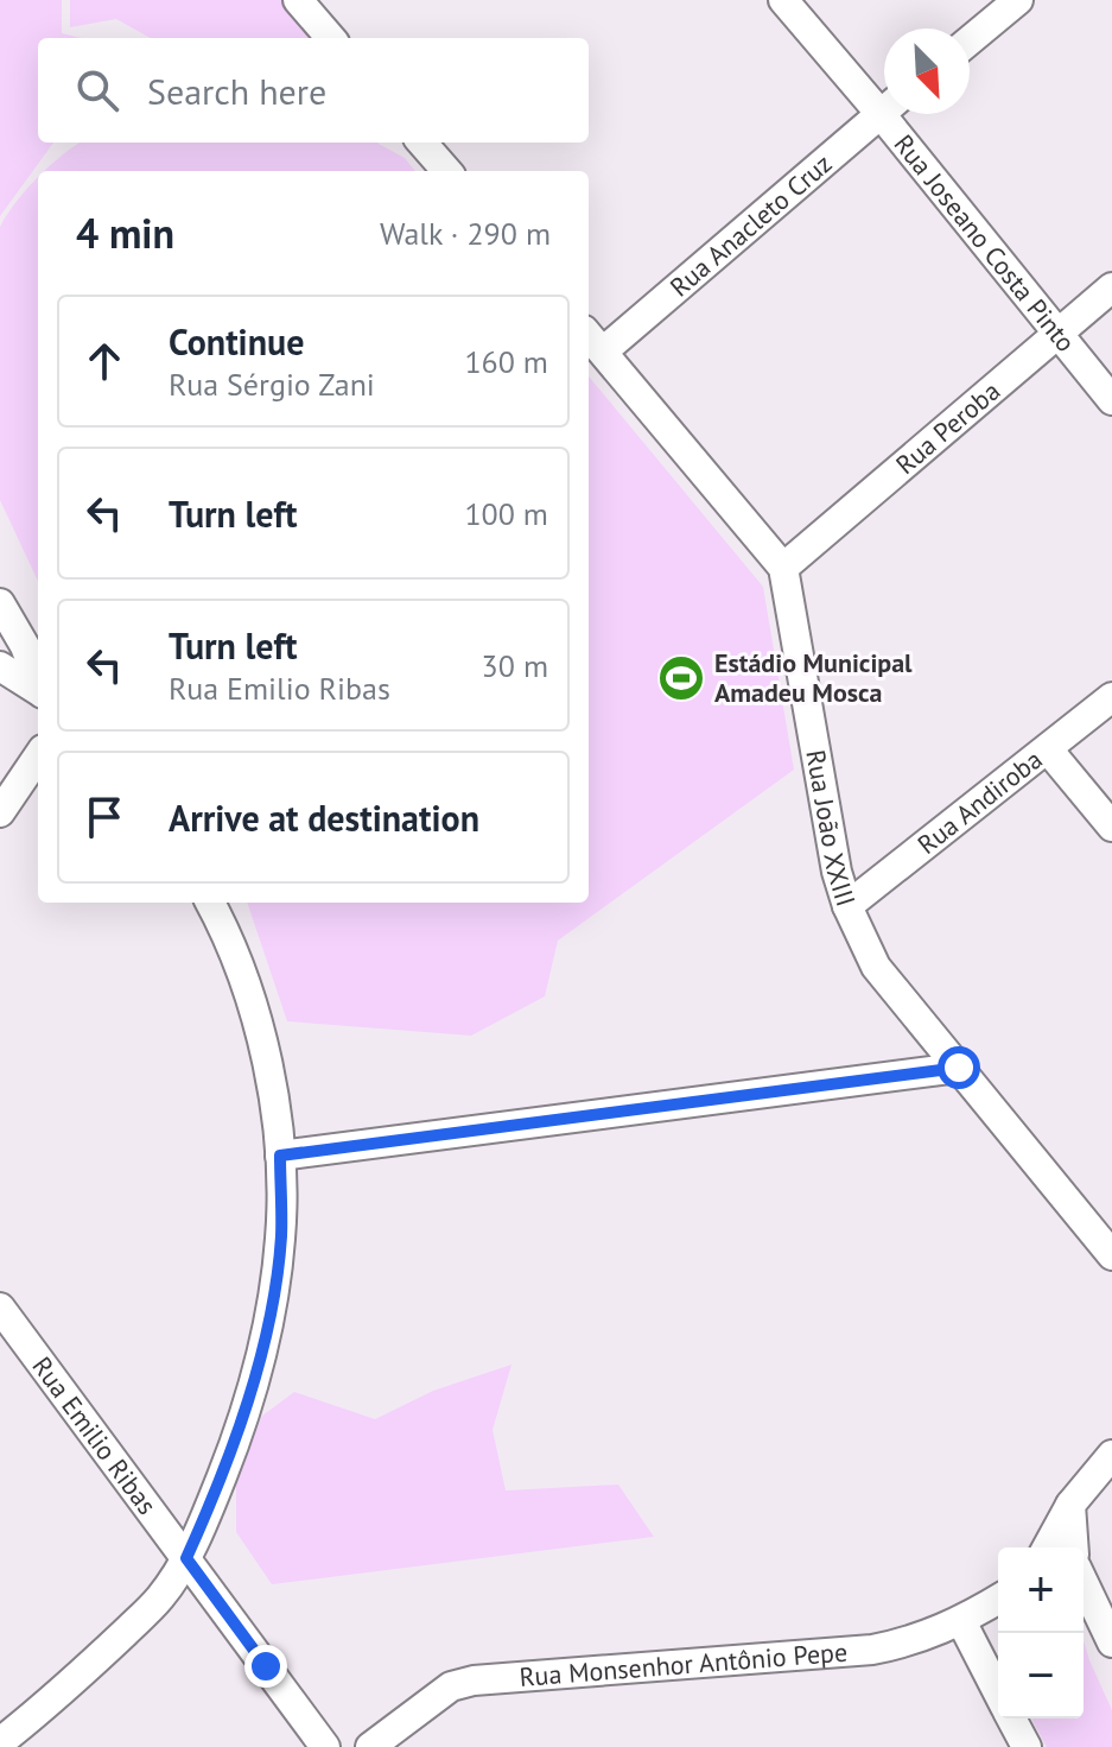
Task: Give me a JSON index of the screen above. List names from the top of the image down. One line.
{"streets":{"street":["Rua Anacleto Cruz","Rua Joseano Costa Pinto","Rua Peroba","Rua Andiroba","Rua João XXIII","Rua Emilio Ribas","Rua Monsenhor Antônio Pepe"]},"crossings":[["Rua Anacleto Cruz","Rua João XXIII"],["Rua Joseano Costa Pinto","Rua Peroba"],["Rua Peroba","Rua João XXIII"],["Rua Andiroba","Rua João XXIII"]],"places":{"sports":["Estádio Municipal Amadeu Mosca"]},"north":"bottom right","page":{"search":"Search here","heading":["4 min","Walk · 290 m"],"list":[["Continue","Rua Sérgio Zani","160 m"],["Turn left","100 m"],["Turn left","Rua Emilio Ribas","30 m"],"Arrive at destination"],"map_buttons":["+","−"]}}
